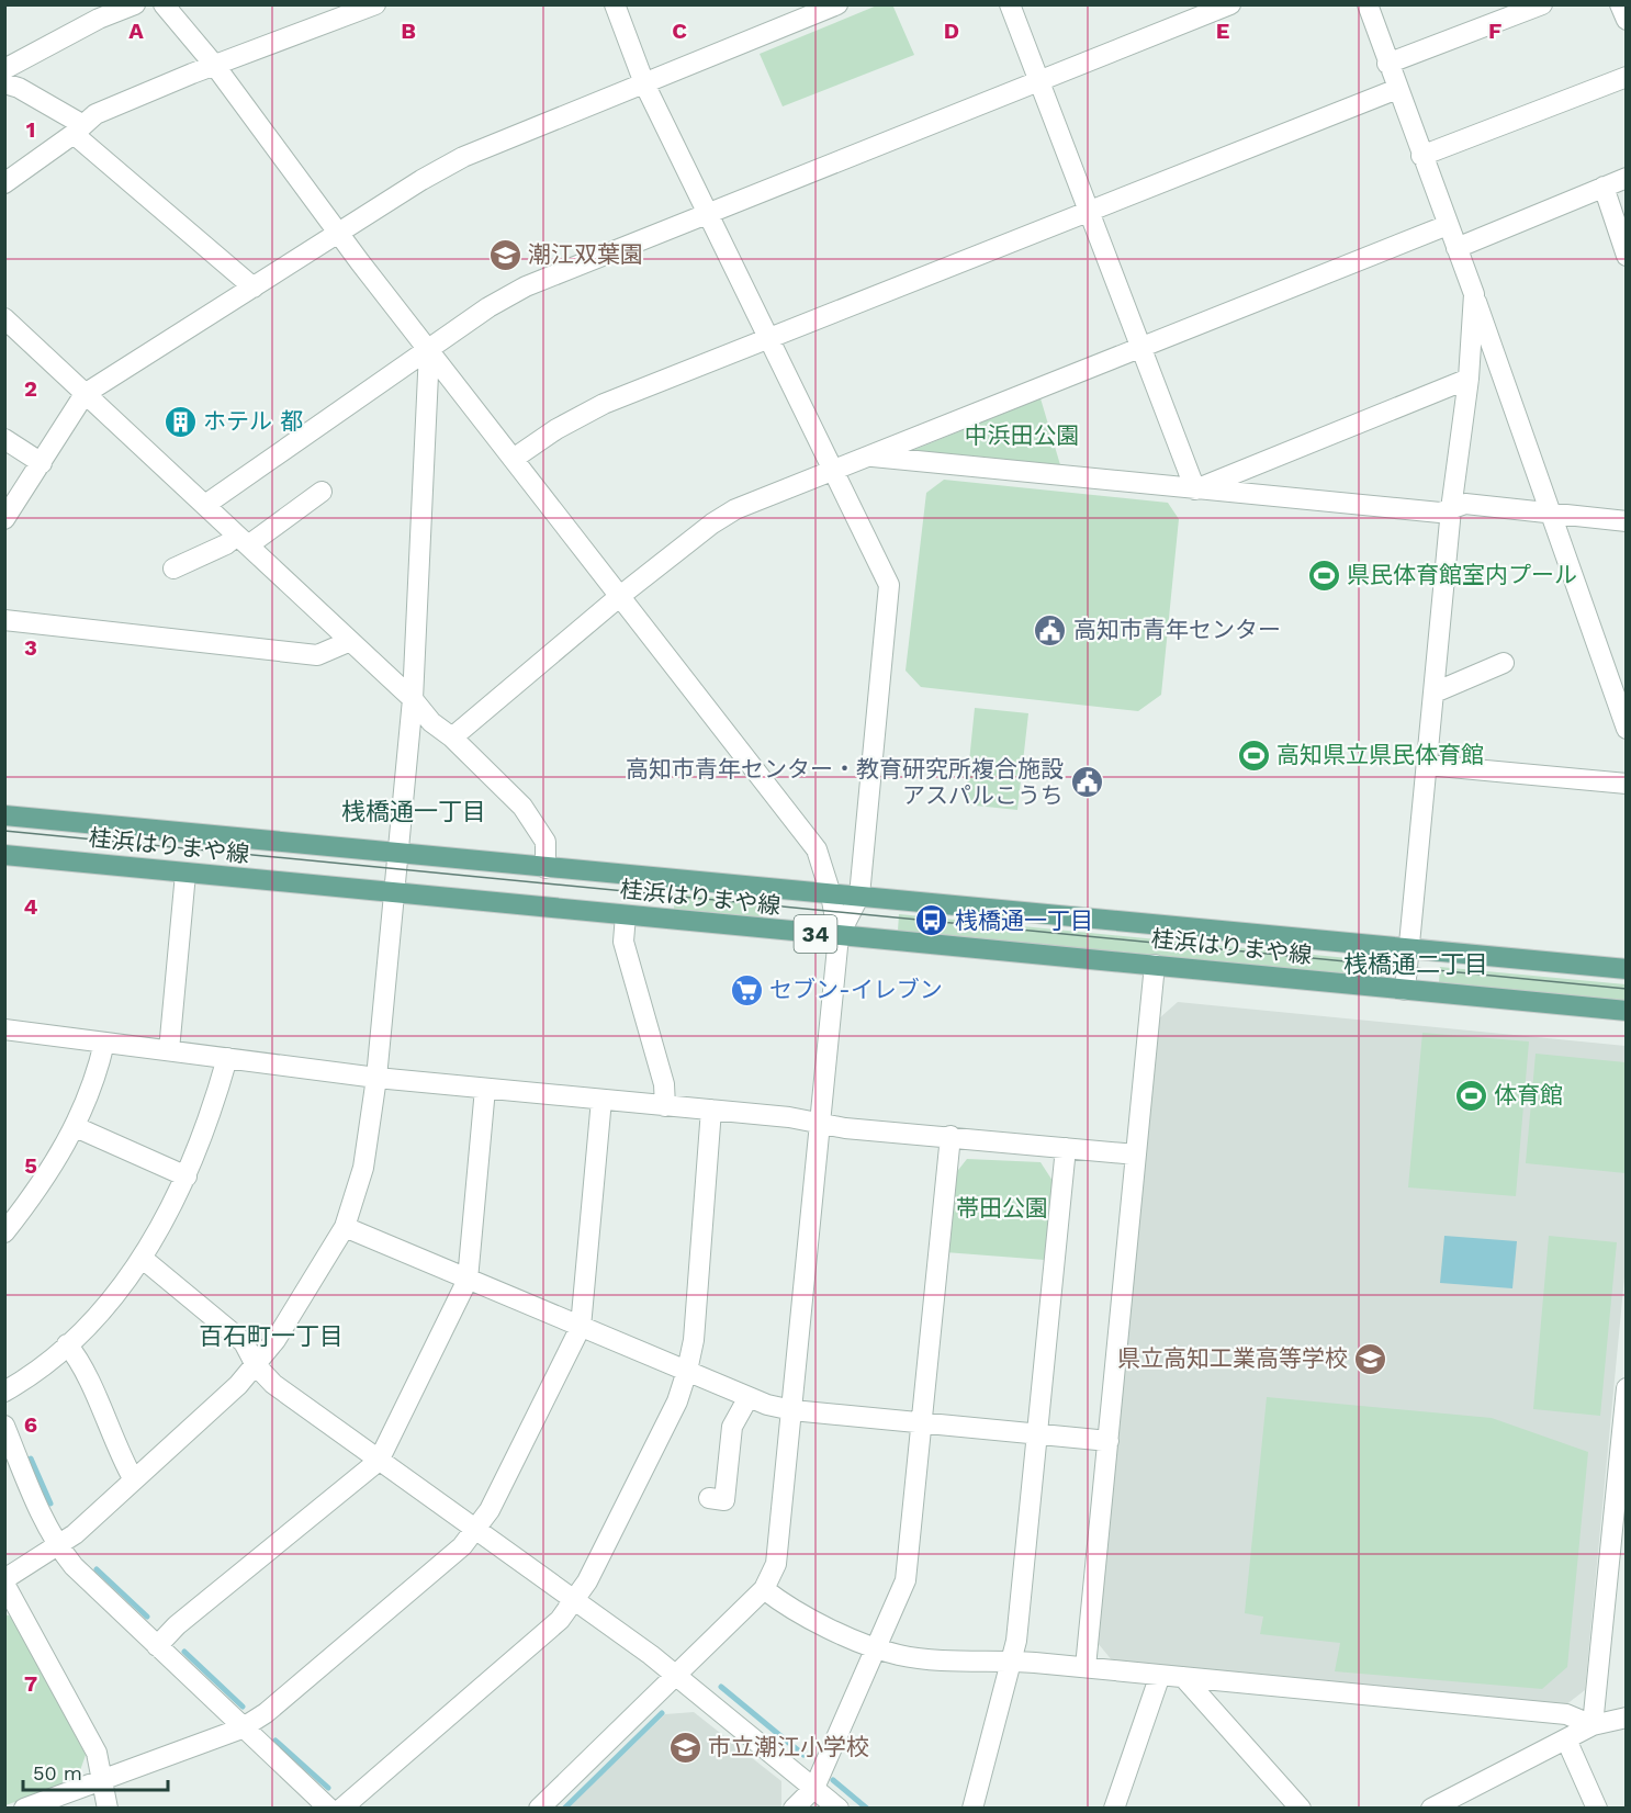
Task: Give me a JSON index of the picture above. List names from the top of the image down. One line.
{"streets":{"main road":["桂浜はりまや線","34"]},"districts":["桟橋通一丁目","桟橋通二丁目","百石町一丁目"],"parks":["中浜田公園","帯田公園"],"places":{"school or university":["潮江双葉園","県立高知工業高等学校","市立潮江小学校"],"building":["ホテル 都"],"sports":["県民体育館室内プール","高知県立県民体育館","体育館"],"public building":["高知市青年センター","高知市青年センター・教育研究所複合施設 アスパルこうち"],"bus stop":["桟橋通一丁目"],"supermarket":["セブン-イレブン"]},"scale_bar":"50 m","grid":{"columns":["A","B","C","D","E","F"],"rows":["1","2","3","4","5","6","7"]}}
